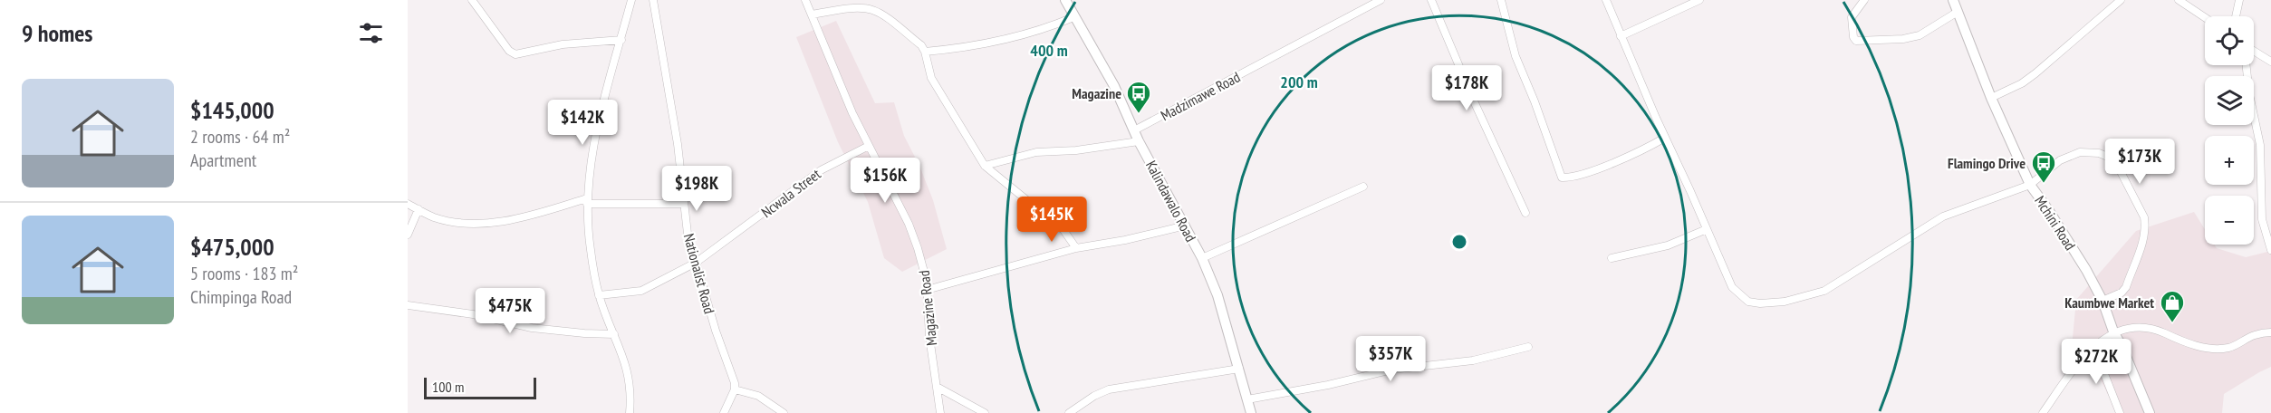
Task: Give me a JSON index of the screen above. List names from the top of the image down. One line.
{"streets":{"street":["Madzimawe Road","Ncwala Street","Kalindawalo Road","Mchini Road","Nationalist Road","Magazine Road"]},"crossings":[["Madzimawe Road","Kalindawalo Road"],["Ncwala Street","Nationalist Road"],["Ncwala Street","Magazine Road"]],"places":{"bus stop":["Magazine","Flamingo Drive"],"shop":["Kaumbwe Market"]},"scale_bar":"100 m","page":{"heading":"9 homes","map_buttons":["+","−"],"list":[{"name":"$145,000","note":"2 rooms · 64 m² · Apartment"},{"name":"$475,000","note":"5 rooms · 183 m² · Chimpinga Road"}],"price":["$178K","$142K","$173K","$156K","$198K","$145K","$475K","$357K","$272K"],"scale":"100 m"},"rings":["400 m","200 m"]}
